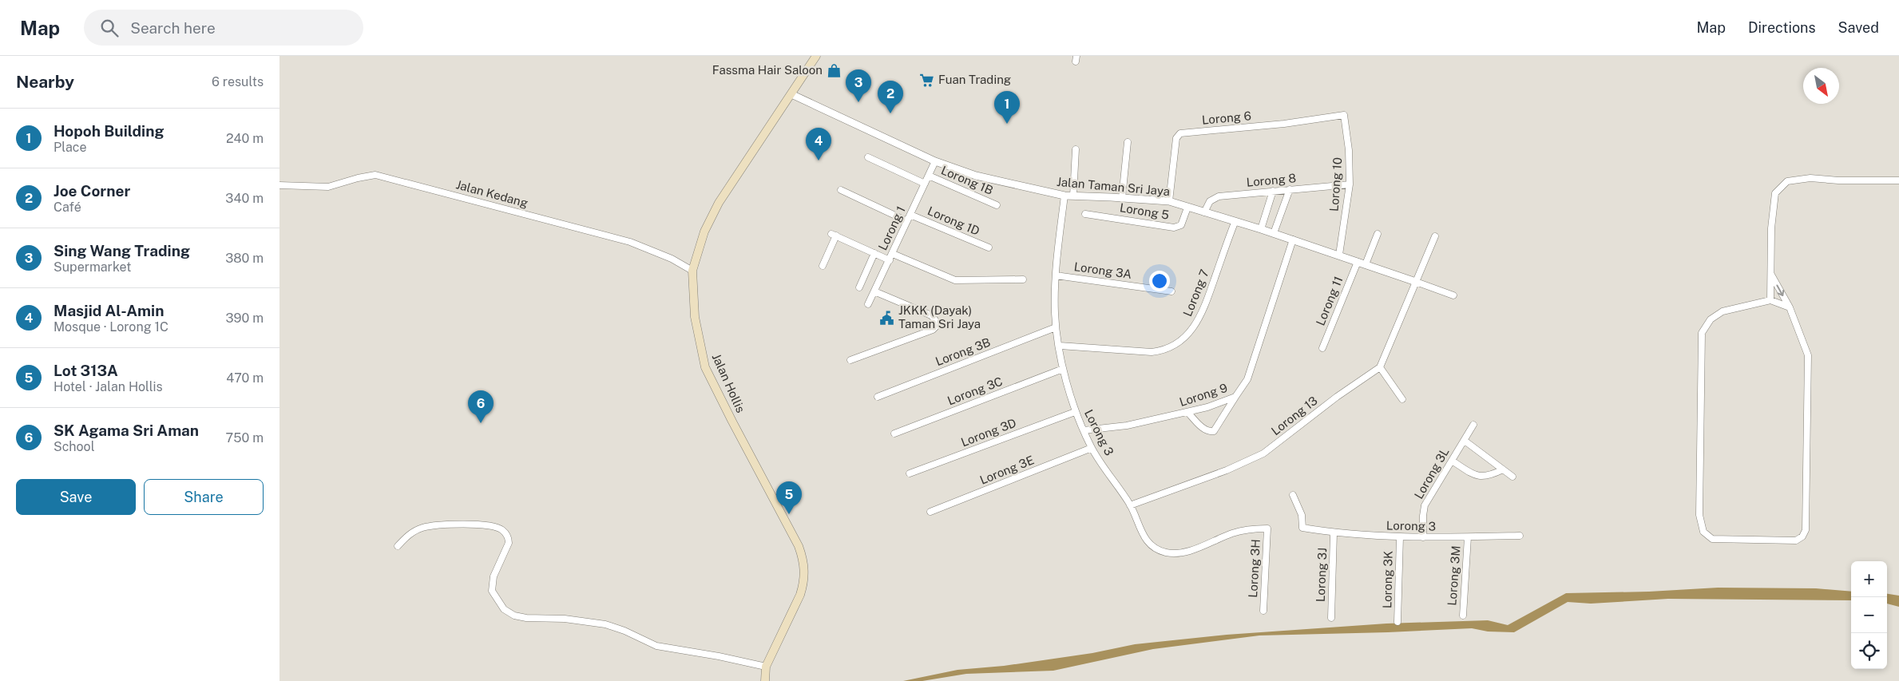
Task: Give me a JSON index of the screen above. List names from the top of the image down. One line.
{"streets":{"main road":["Jalan Hollis"],"street":["Lorong 6","Lorong 1B","Lorong 8","Lorong 10","Jalan Taman Sri Jaya","Jalan Kedang","Lorong 5","Lorong 1D","Lorong 1","Lorong 3A","Lorong 7","Lorong 11","Lorong 3B","Lorong 3C","Lorong 9","Lorong 13","Lorong 3D","Lorong 3","Lorong 3E","Lorong 3L","Lorong 3H","Lorong 3J","Lorong 3M","Lorong 3K"]},"crossings":[["Lorong 6","Lorong 10"],["Lorong 6","Jalan Taman Sri Jaya"],["Lorong 1B","Lorong 1"],["Lorong 8","Lorong 10"],["Lorong 8","Jalan Taman Sri Jaya"],["Lorong 10","Jalan Taman Sri Jaya"],["Jalan Taman Sri Jaya","Lorong 5"],["Jalan Taman Sri Jaya","Lorong 1"],["Jalan Taman Sri Jaya","Lorong 7"],["Jalan Taman Sri Jaya","Lorong 11"],["Jalan Taman Sri Jaya","Jalan Hollis"],["Jalan Taman Sri Jaya","Lorong 9"],["Jalan Taman Sri Jaya","Lorong 3"],["Jalan Kedang","Jalan Hollis"],["Lorong 1D","Lorong 1"],["Lorong 3A","Lorong 3"],["Lorong 7","Lorong 3"],["Lorong 3B","Lorong 3"],["Lorong 3C","Lorong 3"],["Lorong 9","Lorong 3"],["Lorong 13","Lorong 3"],["Lorong 3D","Lorong 3"],["Lorong 3","Lorong 3E"],["Lorong 3","Lorong 3L"],["Lorong 3","Lorong 3H"],["Lorong 3","Lorong 3J"],["Lorong 3","Lorong 3M"],["Lorong 3","Lorong 3K"]],"places":{"shop":["Fassma Hair Saloon"],"supermarket":["Fuan Trading"],"public building":["JKKK (Dayak) Taman Sri Jaya"]},"north":"bottom right","page":{"header":"Map","search":"Search here","nav":["Map","Directions","Saved"],"heading":["Nearby","6 results"],"pins":["3","2","1","4","6","5"],"list":[{"mark":"1","name":"Hopoh Building","note":"Place","value":"240 m"},{"mark":"2","name":"Joe Corner","note":"Café","value":"340 m"},{"mark":"3","name":"Sing Wang Trading","note":"Supermarket","value":"380 m"},{"mark":"4","name":"Masjid Al-Amin","note":"Mosque · Lorong 1C","value":"390 m"},{"mark":"5","name":"Lot 313A","note":"Hotel · Jalan Hollis","value":"470 m"},{"mark":"6","name":"SK Agama Sri Aman","note":"School","value":"750 m"}],"buttons":["Save","Share"],"map_buttons":["+","−"]}}
